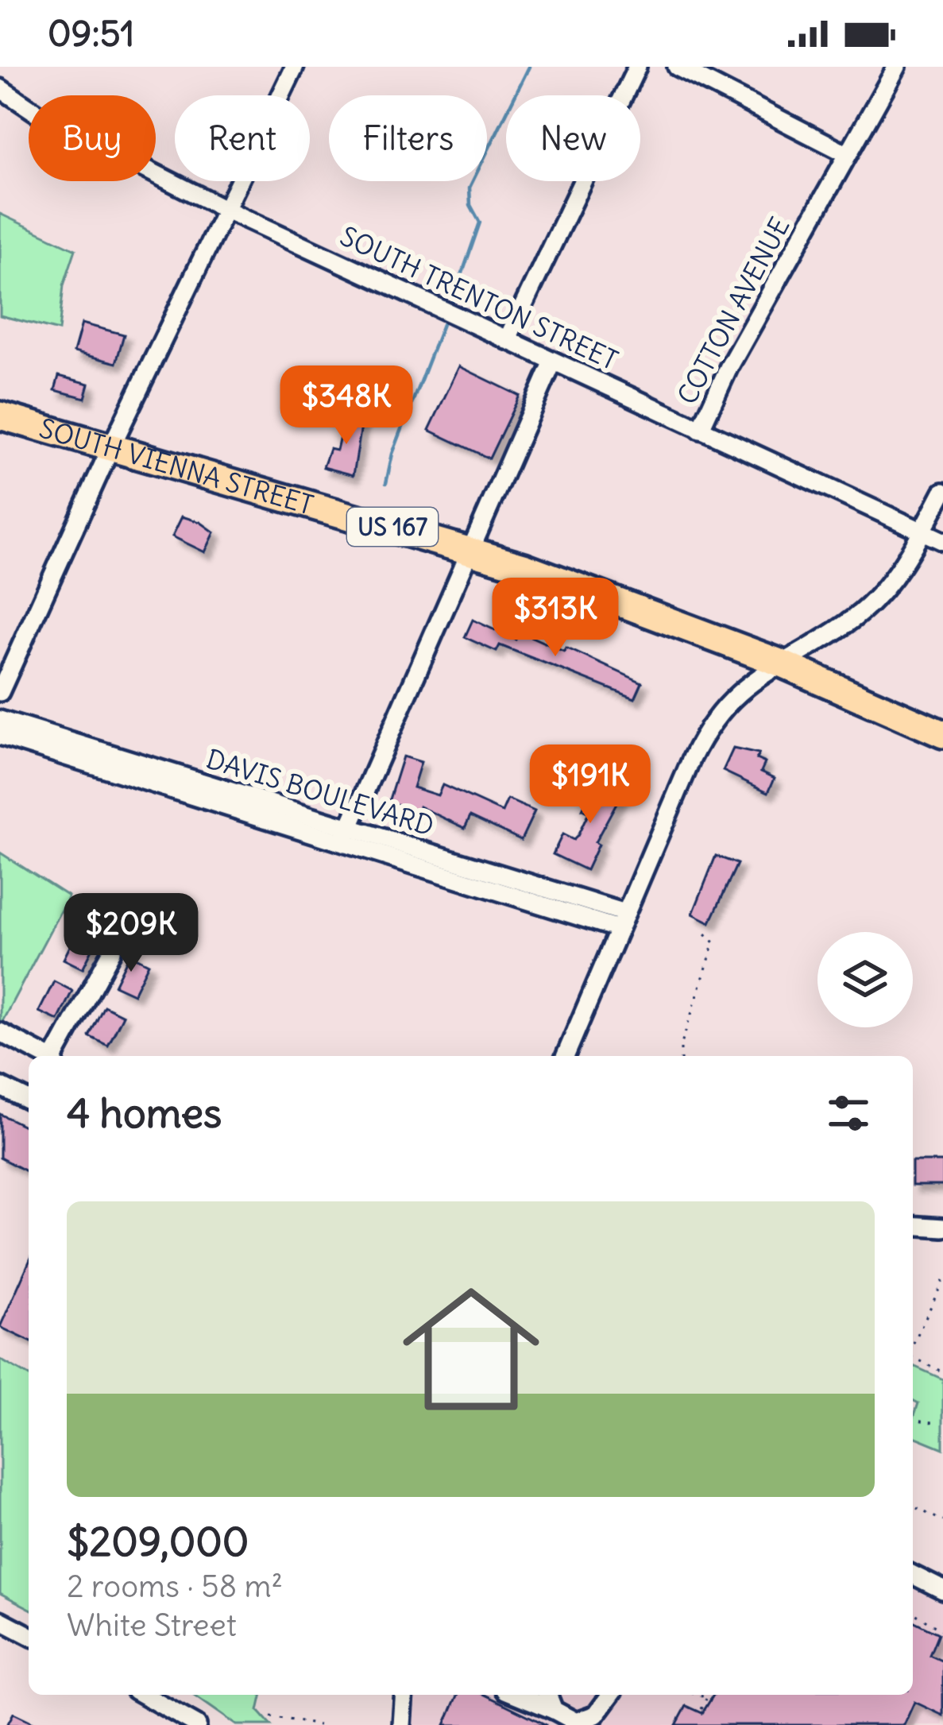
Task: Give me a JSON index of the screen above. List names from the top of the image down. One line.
{"streets":{"highway":["SOUTH VIENNA STREET","US 167"],"street":["SOUTH TRENTON STREET","COTTON AVENUE","DAVIS BOULEVARD"]},"crossings":[["SOUTH TRENTON STREET","COTTON AVENUE"]],"page":{"status":"09:51","chip":["Buy","Rent","Filters","New"],"price":["$348K","$313K","$191K","$209K"],"heading":"4 homes","list":[{"name":"$209,000","note":"2 rooms · 58 m² · White Street"}]}}
